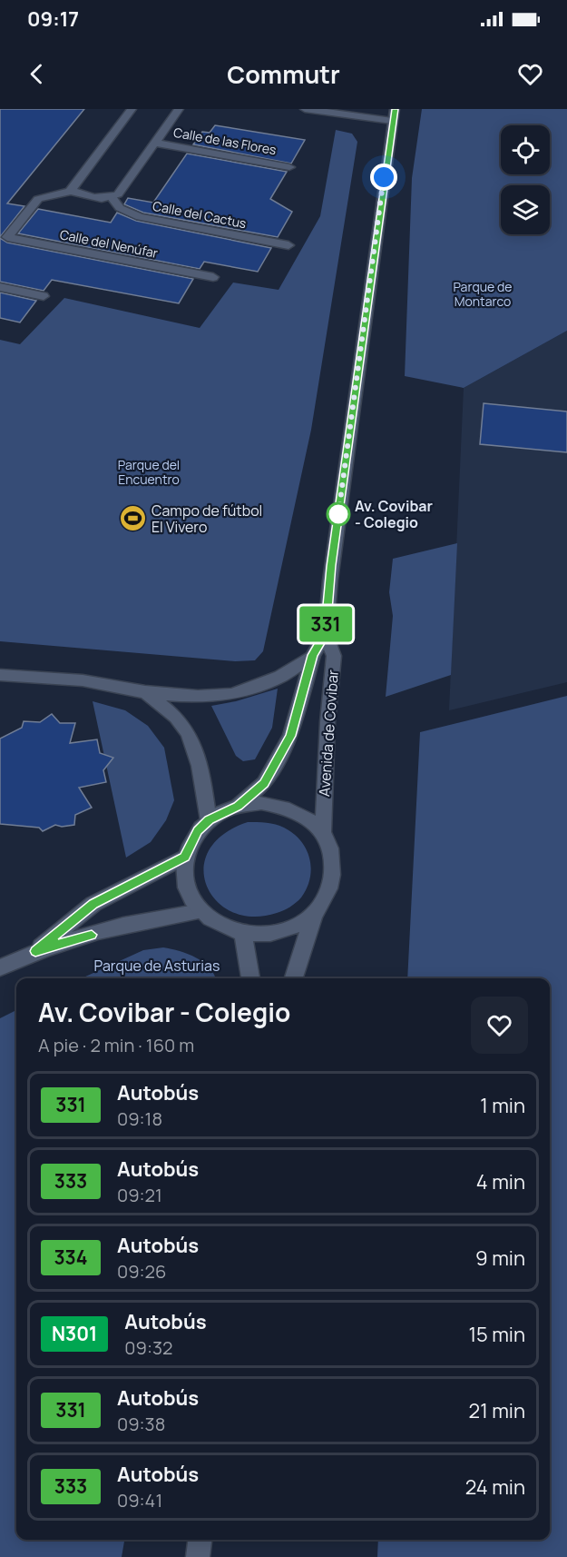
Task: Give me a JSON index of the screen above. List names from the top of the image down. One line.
{"streets":{"street":["Calle de las Flores","Calle del Cactus","Calle del Nenúfar","Avenida de Covibar"]},"parks":["Parque de Montarco","Parque del Encuentro","Parque de Asturias"],"places":{"other":["Av. Covibar - Colegio"],"sports":["Campo de fútbol El Vivero"]},"lines":["bus line 331"],"page":{"status":"09:17","header":"Commutr","on_map":"331","heading":["Av. Covibar - Colegio","A pie · 2 min · 160 m"],"list":[{"mark":"331","name":"Autobús","note":"09:18","value":"1 min"},{"mark":"333","name":"Autobús","note":"09:21","value":"4 min"},{"mark":"334","name":"Autobús","note":"09:26","value":"9 min"},{"mark":"N301","name":"Autobús","note":"09:32","value":"15 min"},{"mark":"331","name":"Autobús","note":"09:38","value":"21 min"},{"mark":"333","name":"Autobús","note":"09:41","value":"24 min"}]}}
